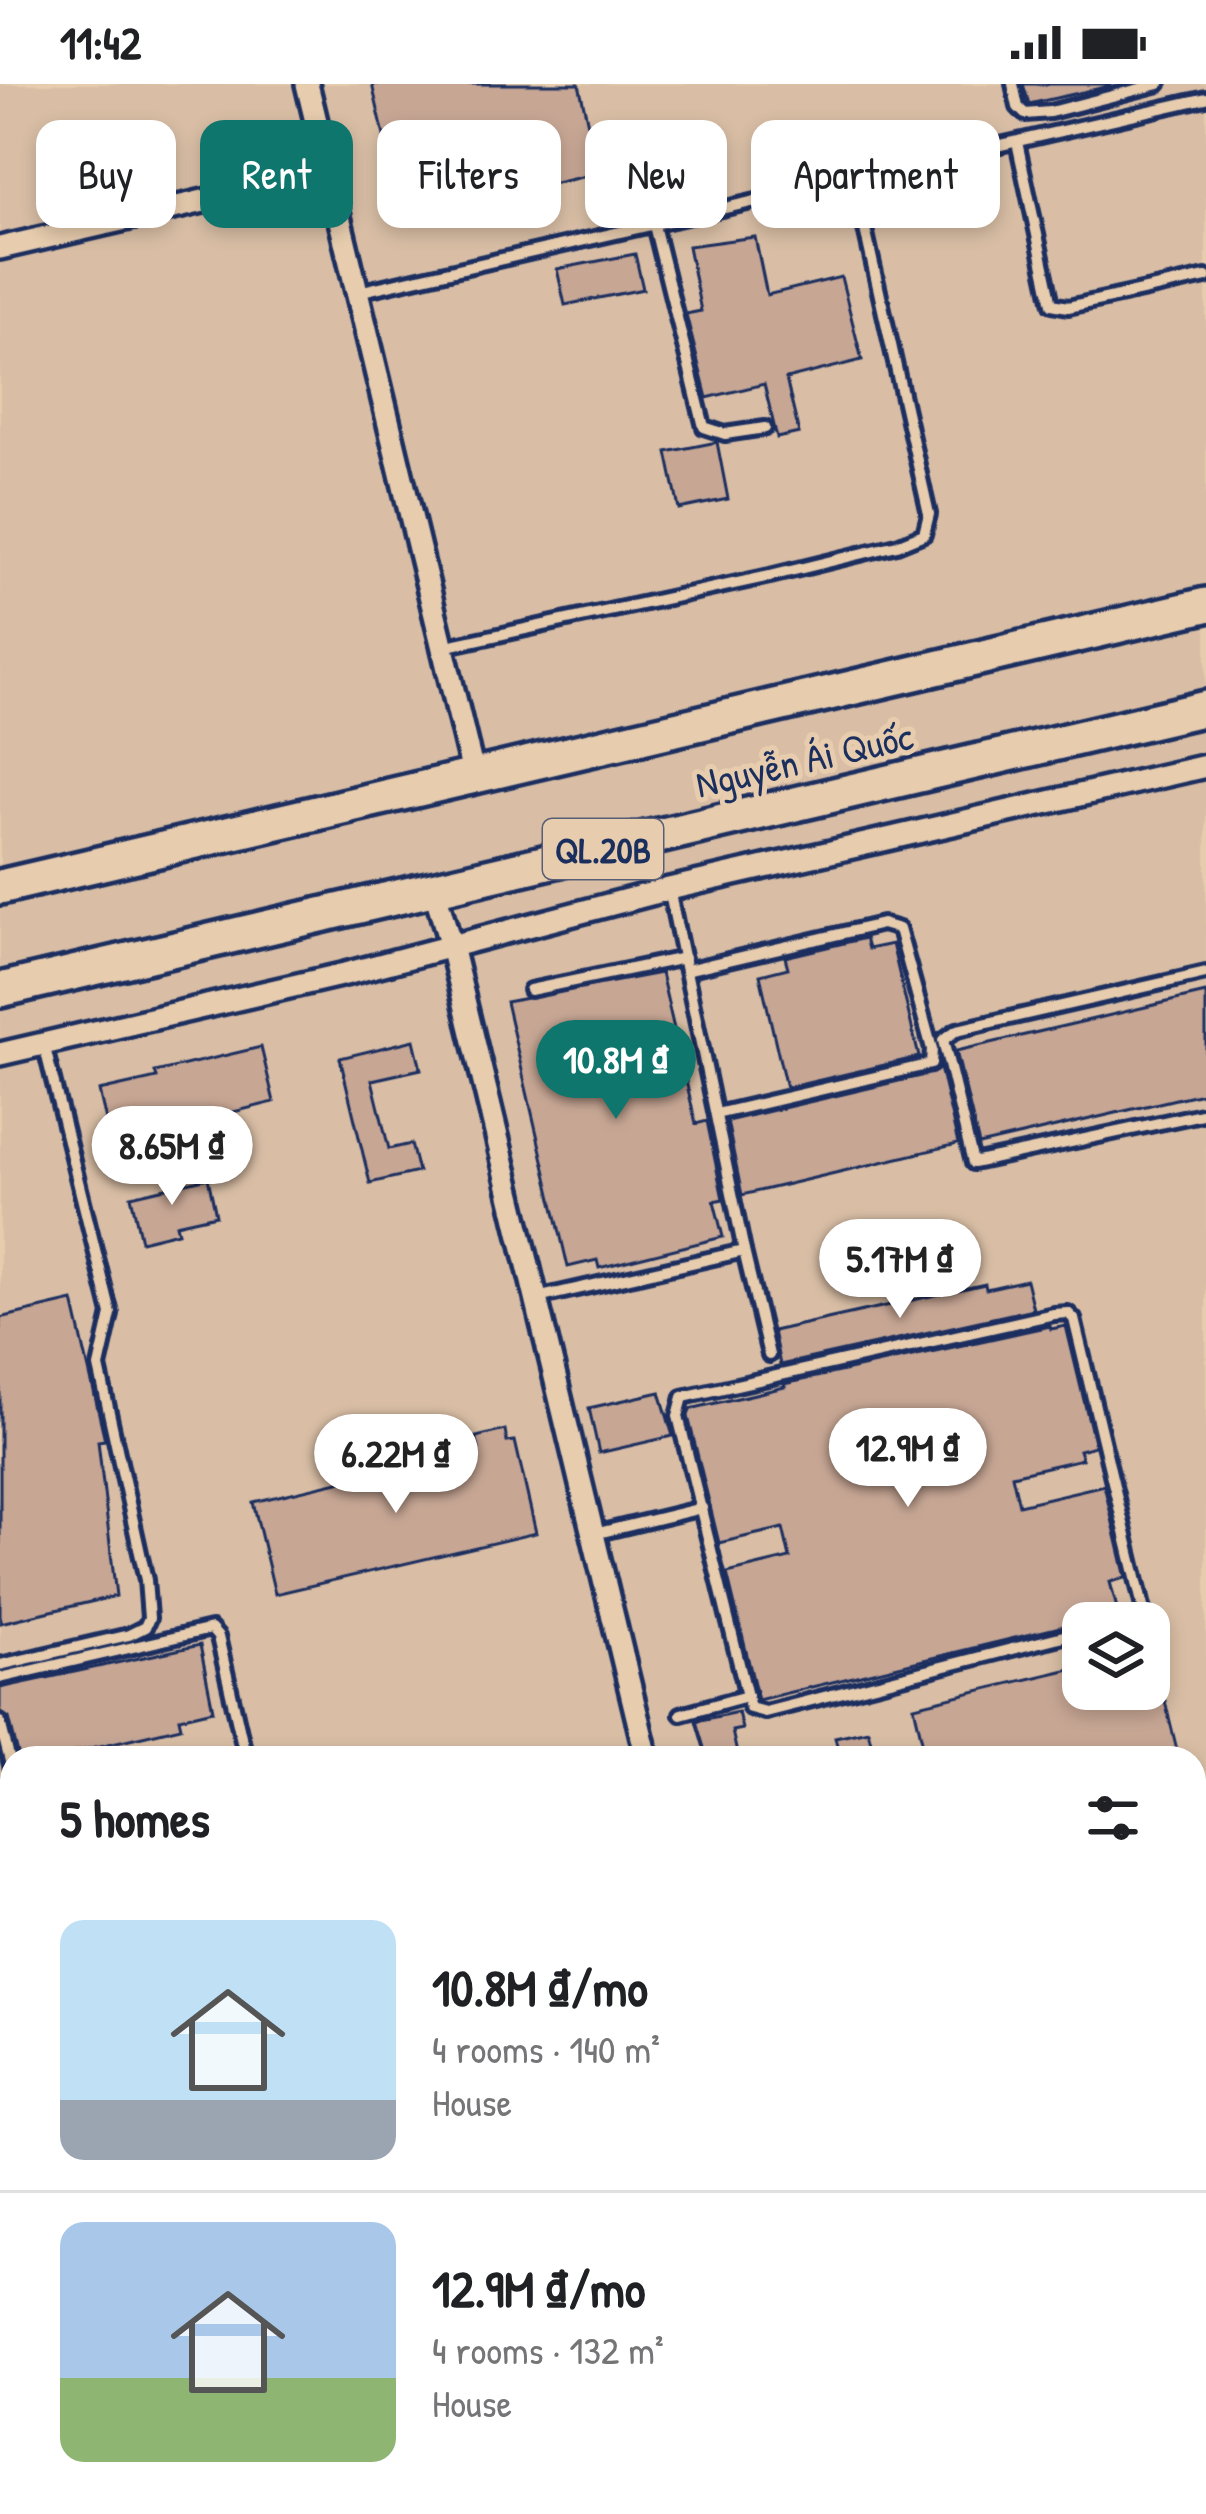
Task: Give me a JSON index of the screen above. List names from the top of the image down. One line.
{"streets":{"main road":["Nguyễn Ái Quốc","QL.20B"]},"page":{"status":"11:42","chip":["Buy","Rent","Filters","New","Apartment"],"price":["10.8M ₫","8.65M ₫","5.17M ₫","12.9M ₫","6.22M ₫"],"heading":"5 homes","list":[{"name":"10.8M ₫/mo","note":"4 rooms · 140 m² · House"},{"name":"12.9M ₫/mo","note":"4 rooms · 132 m² · House"}]}}
